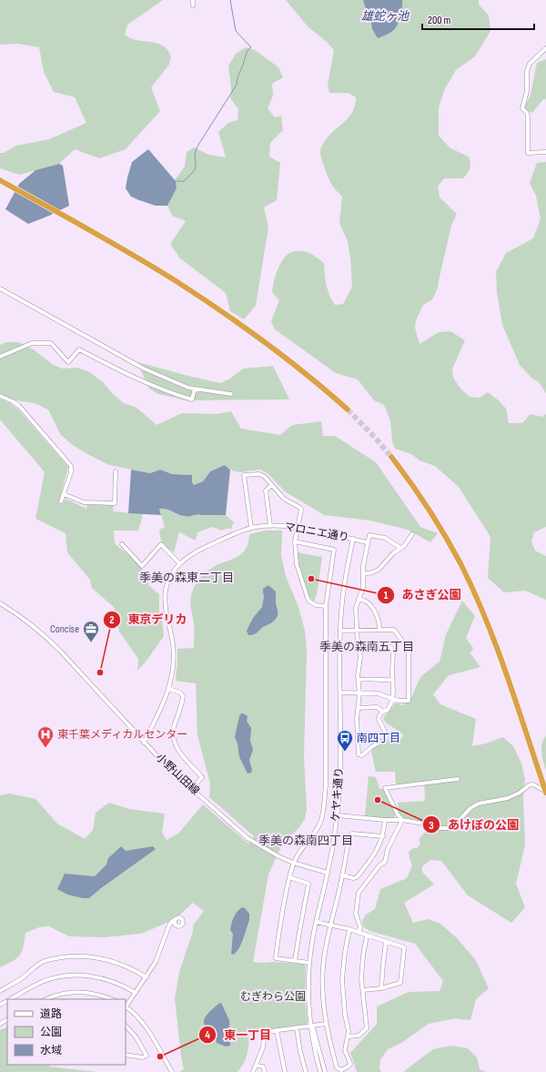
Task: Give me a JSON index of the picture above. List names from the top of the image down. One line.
{"streets":{"street":["マロニエ通り","小野山田線","ケヤキ通り"]},"crossings":[["マロニエ通り","小野山田線"],["マロニエ通り","ケヤキ通り"],["小野山田線","ケヤキ通り"]],"districts":["季美の森東二丁目","季美の森南五丁目","季美の森南四丁目"],"water":["雄蛇ヶ池"],"parks":["むぎわら公園"],"places":{"other":["あさぎ公園","東京デリカ","あけぼの公園","東一丁目"],"office":["Concise"],"hospital":["東千葉メディカルセンター"],"bus stop":["南四丁目"]},"legend":["道路","公園","水域"],"scale_bar":"200 m"}
